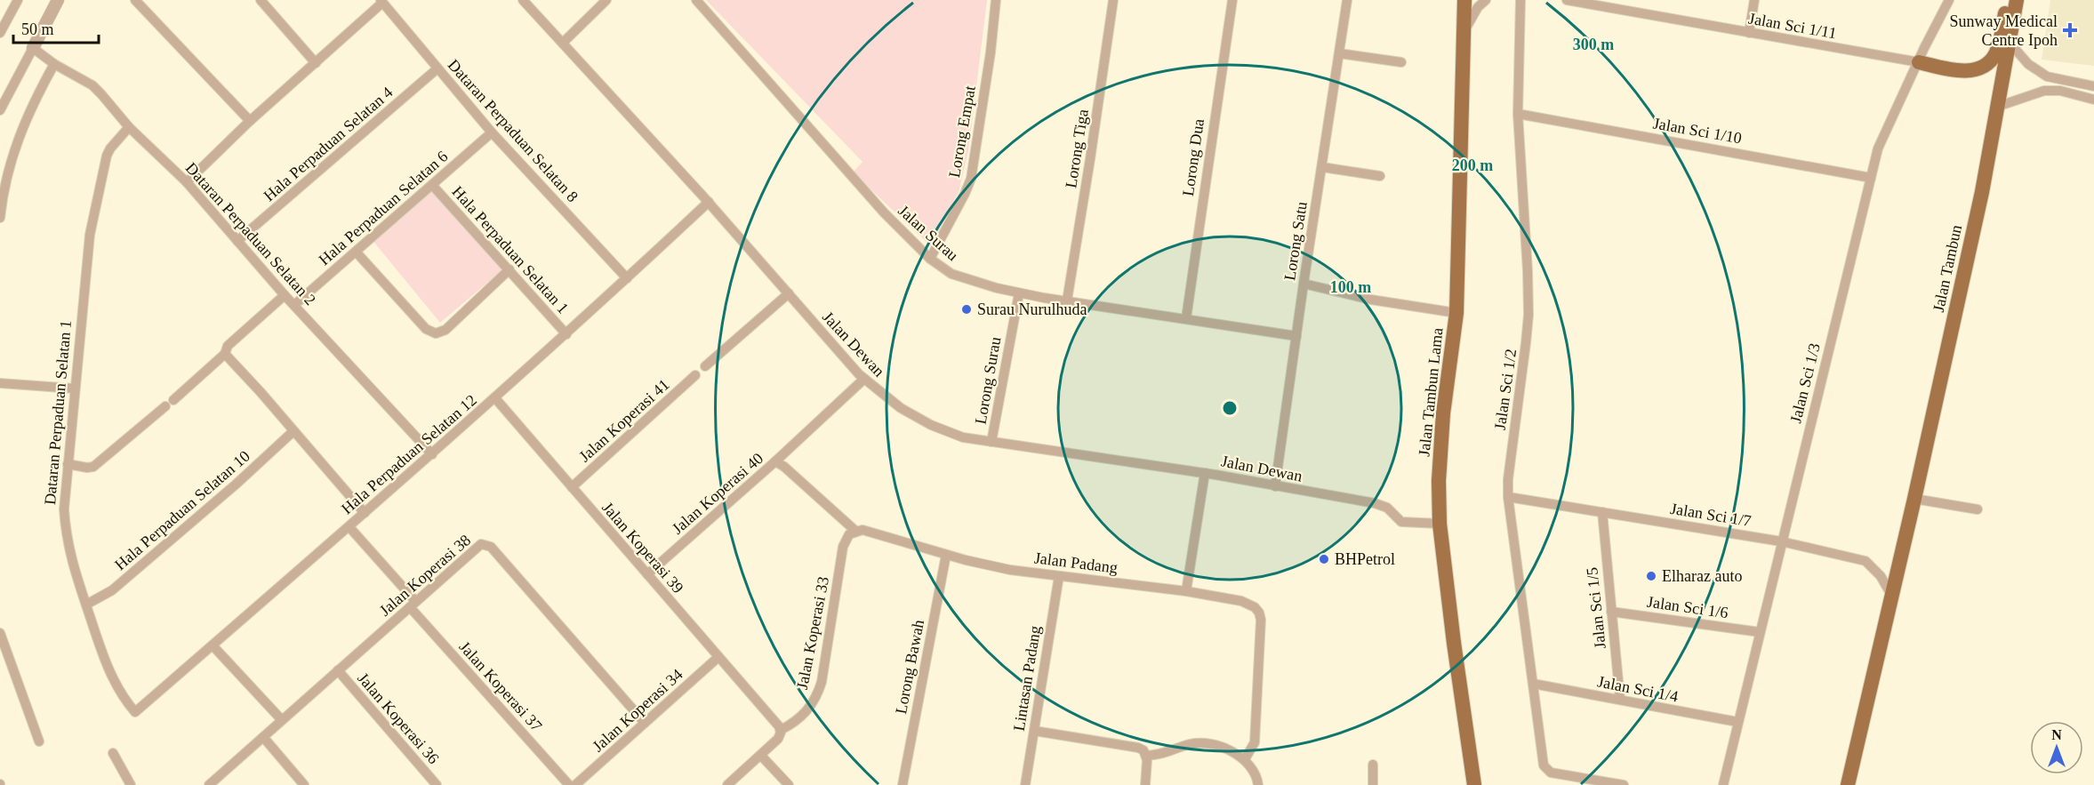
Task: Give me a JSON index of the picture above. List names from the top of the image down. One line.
{"streets":{"main road":["Jalan Tambun","Jalan Tambun Lama"],"street":["Jalan Sci 1/11","Dataran Perpaduan Selatan 8","Jalan Sci 1/10","Lorong Empat","Hala Perpaduan Selatan 4","Lorong Tiga","Lorong Dua","Hala Perpaduan Selatan 6","Jalan Surau","Dataran Perpaduan Selatan 2","Lorong Satu","Hala Perpaduan Selatan 1","Jalan Dewan","Lorong Surau","Jalan Sci 1/3","Jalan Sci 1/2","Dataran Perpaduan Selatan 1","Jalan Koperasi 41","Hala Perpaduan Selatan 12","Jalan Koperasi 40","Hala Perpaduan Selatan 10","Jalan Sci 1/7","Jalan Koperasi 39","Jalan Padang","Jalan Koperasi 38","Jalan Sci 1/6","Jalan Sci 1/5","Jalan Koperasi 33","Lorong Bawah","Lintasan Padang","Jalan Koperasi 37","Jalan Sci 1/4","Jalan Koperasi 34","Jalan Koperasi 36"]},"crossings":[["Jalan Sci 1/11","Jalan Sci 1/3"],["Dataran Perpaduan Selatan 8","Hala Perpaduan Selatan 4"],["Dataran Perpaduan Selatan 8","Hala Perpaduan Selatan 6"],["Dataran Perpaduan Selatan 8","Hala Perpaduan Selatan 12"],["Jalan Sci 1/10","Jalan Sci 1/3"],["Jalan Sci 1/10","Jalan Sci 1/2"],["Lorong Empat","Jalan Surau"],["Hala Perpaduan Selatan 4","Dataran Perpaduan Selatan 2"],["Lorong Tiga","Jalan Surau"],["Lorong Dua","Jalan Surau"],["Hala Perpaduan Selatan 6","Dataran Perpaduan Selatan 2"],["Hala Perpaduan Selatan 6","Hala Perpaduan Selatan 1"],["Jalan Surau","Lorong Satu"],["Jalan Surau","Lorong Surau"],["Dataran Perpaduan Selatan 2","Dataran Perpaduan Selatan 1"],["Dataran Perpaduan Selatan 2","Hala Perpaduan Selatan 12"],["Lorong Satu","Jalan Dewan"],["Hala Perpaduan Selatan 1","Hala Perpaduan Selatan 12"],["Jalan Tambun","Jalan Sci 1/7"],["Jalan Dewan","Lorong Surau"],["Jalan Dewan","Jalan Tambun Lama"],["Jalan Dewan","Hala Perpaduan Selatan 12"],["Jalan Sci 1/3","Jalan Sci 1/7"],["Jalan Sci 1/3","Jalan Sci 1/6"],["Jalan Sci 1/3","Jalan Sci 1/4"],["Jalan Sci 1/2","Jalan Sci 1/7"],["Jalan Sci 1/2","Jalan Sci 1/4"],["Dataran Perpaduan Selatan 1","Hala Perpaduan Selatan 12"],["Dataran Perpaduan Selatan 1","Hala Perpaduan Selatan 10"],["Jalan Koperasi 41","Jalan Koperasi 39"],["Hala Perpaduan Selatan 12","Jalan Koperasi 39"],["Hala Perpaduan Selatan 12","Jalan Koperasi 37"],["Jalan Koperasi 40","Jalan Koperasi 39"],["Jalan Koperasi 40","Jalan Padang"],["Jalan Koperasi 40","Jalan Koperasi 33"],["Jalan Sci 1/7","Jalan Sci 1/5"],["Jalan Koperasi 39","Jalan Koperasi 33"],["Jalan Koperasi 39","Jalan Koperasi 34"],["Jalan Padang","Jalan Koperasi 33"],["Jalan Padang","Lorong Bawah"],["Jalan Padang","Lintasan Padang"],["Jalan Koperasi 38","Jalan Koperasi 37"],["Jalan Koperasi 38","Jalan Koperasi 34"],["Jalan Koperasi 38","Jalan Koperasi 36"],["Jalan Sci 1/6","Jalan Sci 1/5"],["Jalan Sci 1/5","Jalan Sci 1/4"]],"places":{"health":["Sunway Medical Centre Ipoh"],"other":["Surau Nurulhuda","BHPetrol","Elharaz auto"]},"scale_bar":"50 m","north":"top","rings":["300 m","200 m","100 m"]}
